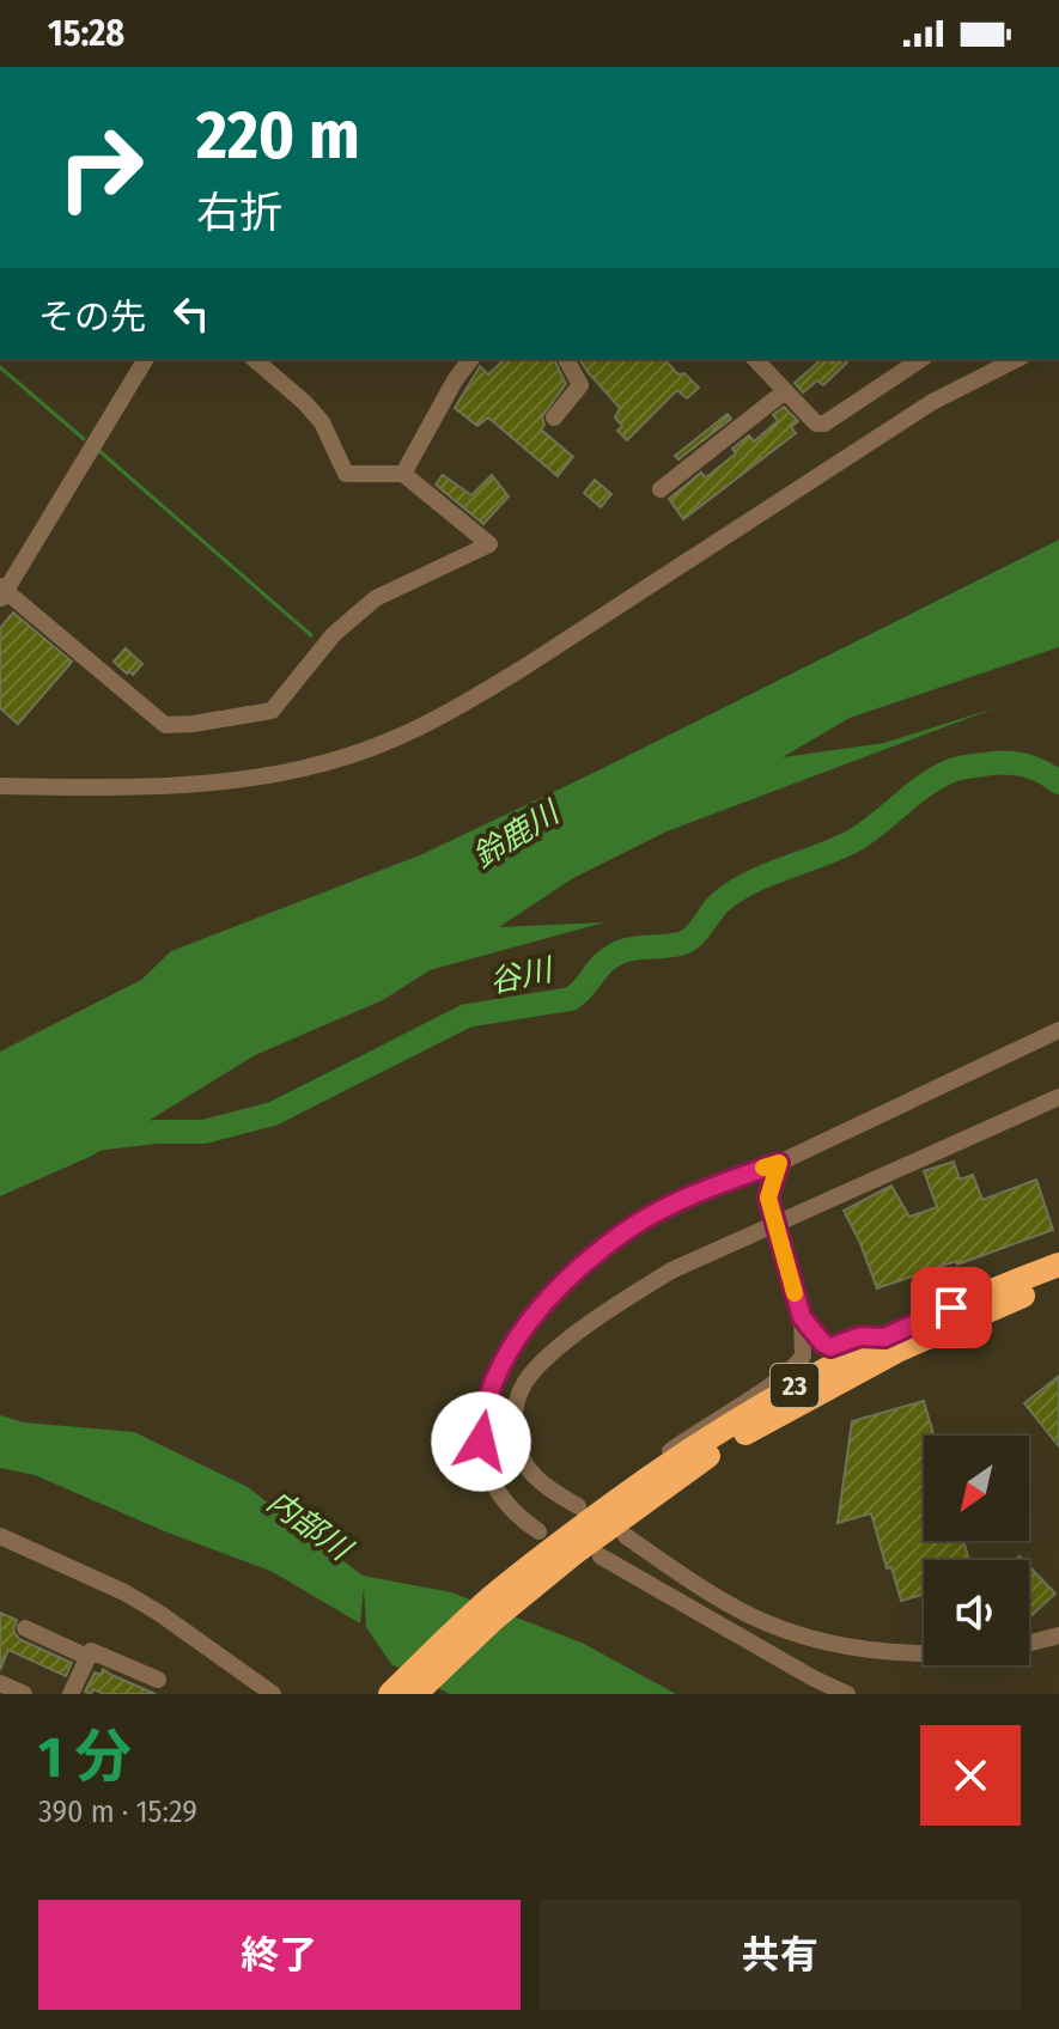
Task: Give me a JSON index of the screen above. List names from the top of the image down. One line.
{"streets":{"highway":["23"]},"water":["鈴鹿川","谷川","内部川"],"north":"bottom left","page":{"status":"15:28","turn":["220 m","右折"],"then":"その先","heading":["1 分","390 m · 15:29"],"buttons":["終了","共有"]}}
